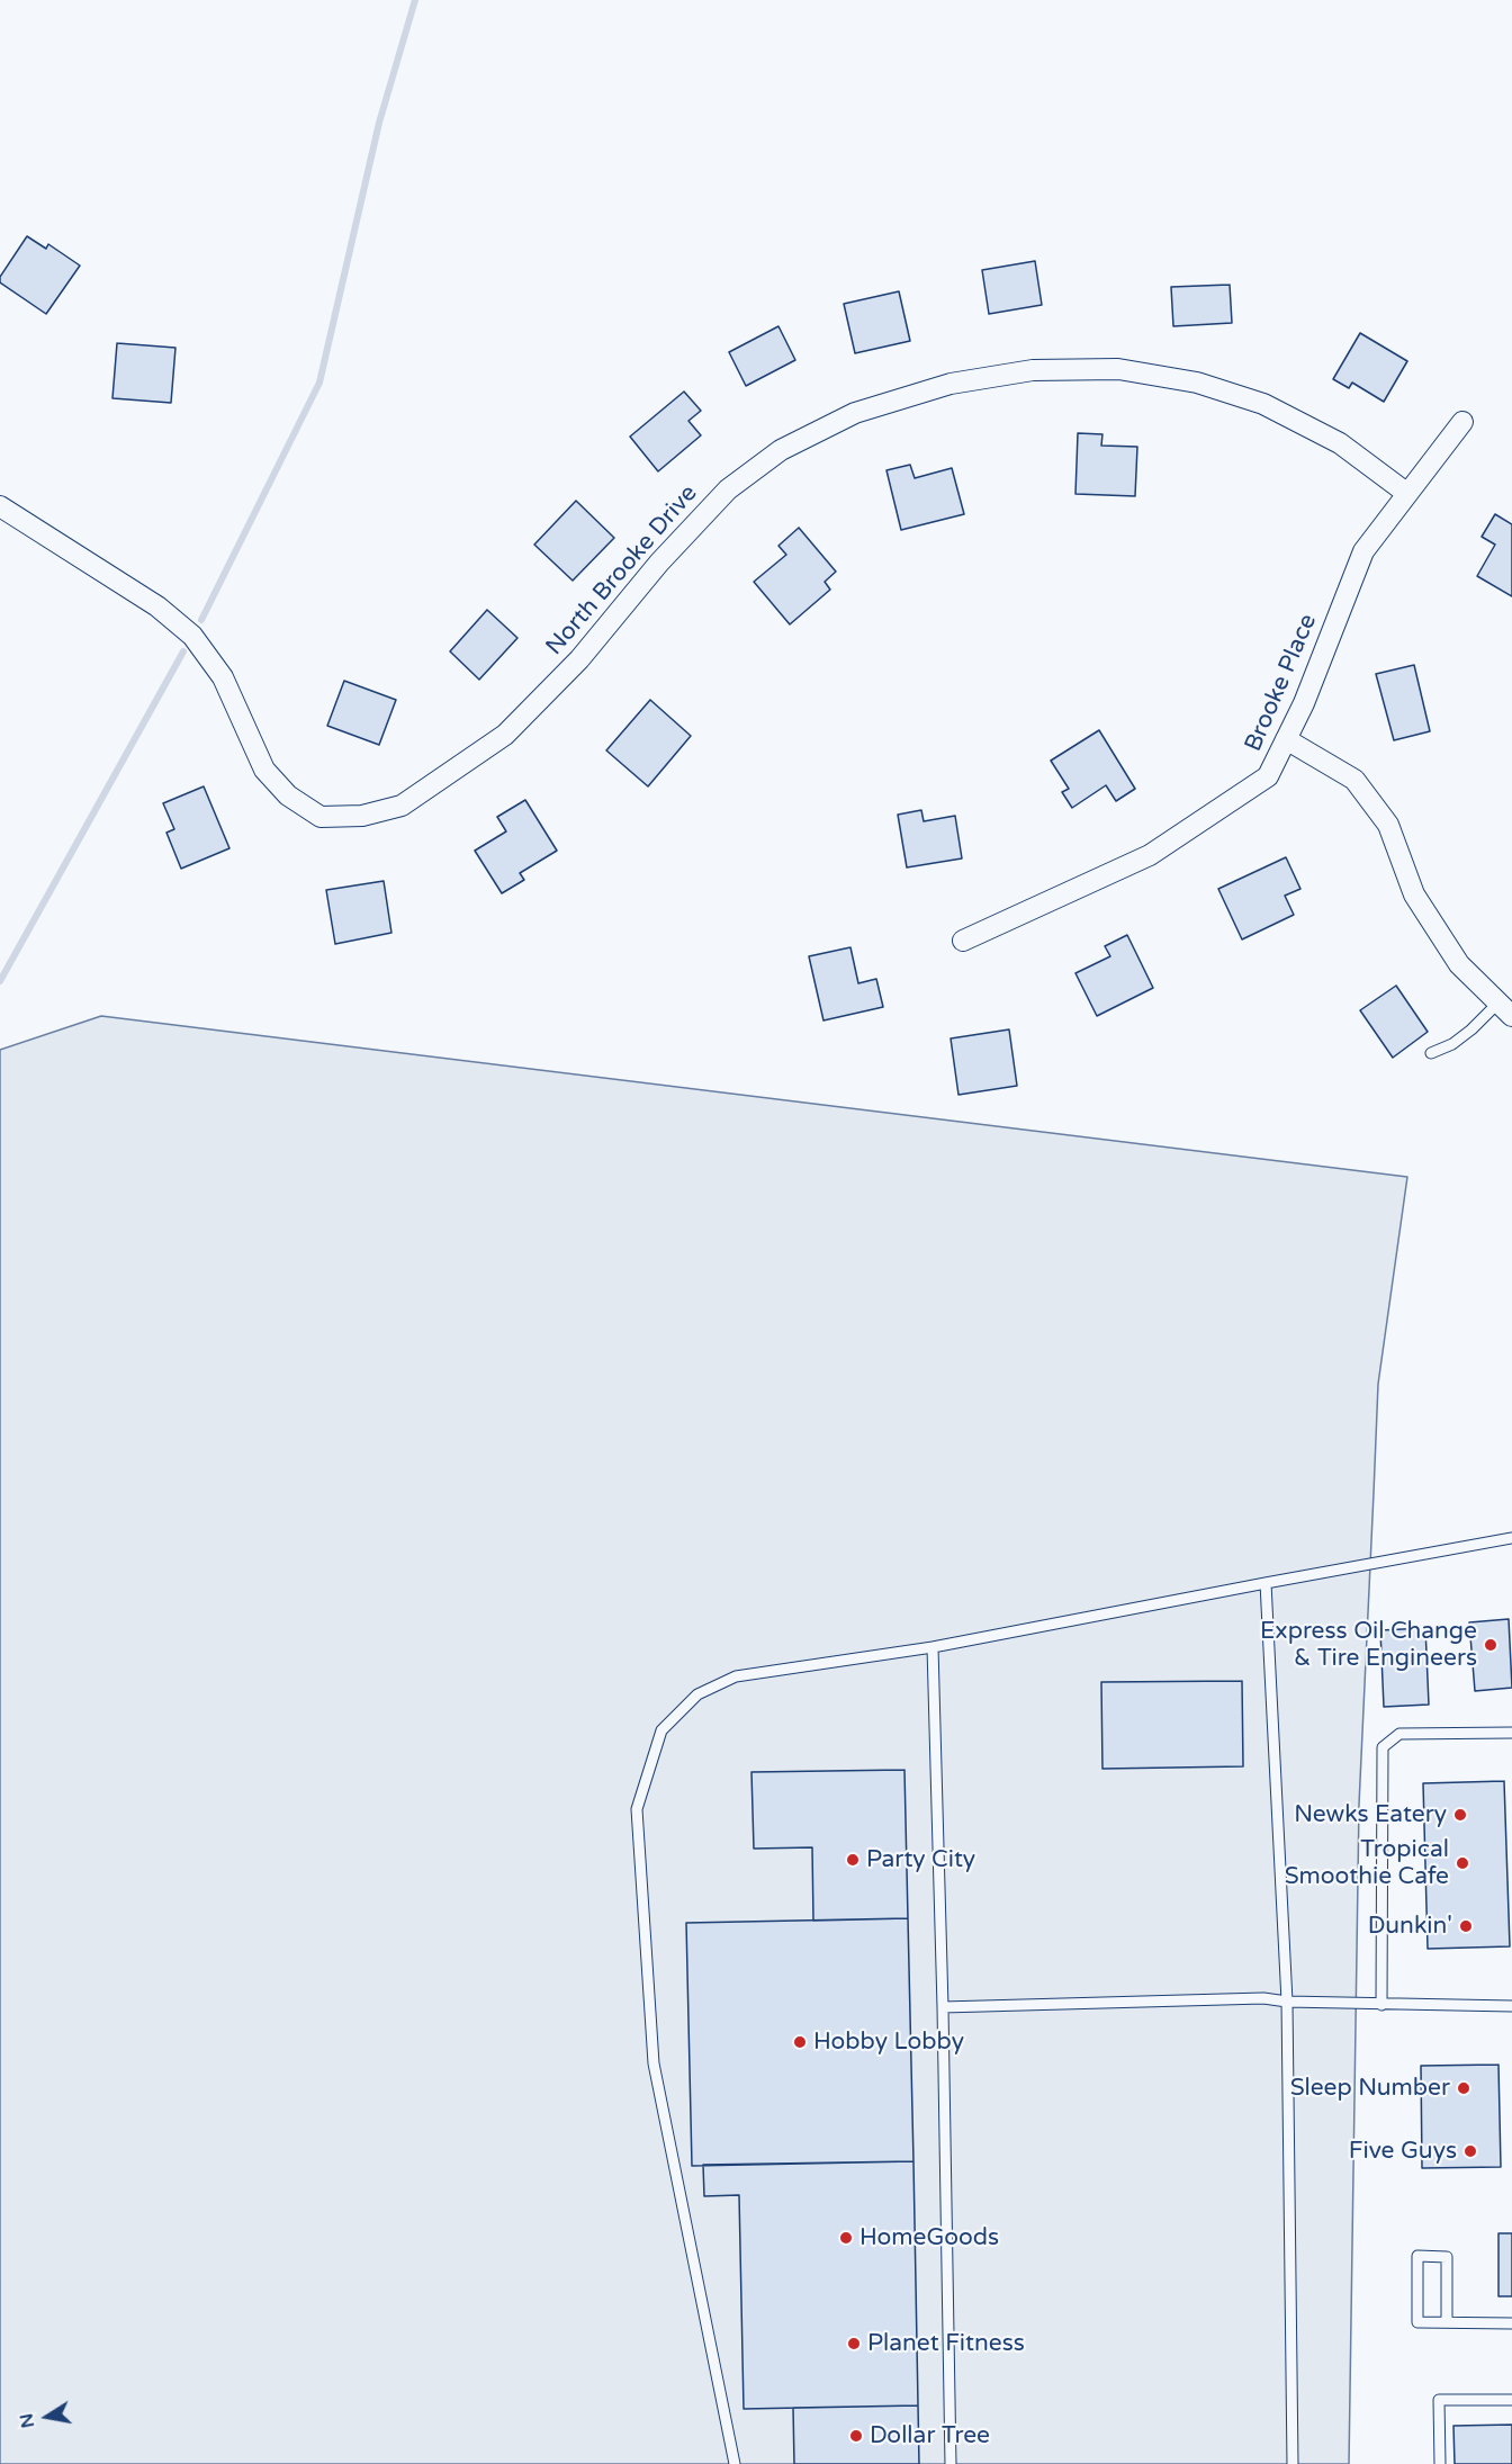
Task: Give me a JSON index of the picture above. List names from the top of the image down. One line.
{"streets":{"street":["North Brooke Drive","Brooke Place"]},"crossings":[["North Brooke Drive","Brooke Place"]],"places":["Express Oil Change & Tire Engineers","Newks Eatery","Party City","Tropical Smoothie Cafe","Dunkin'","Hobby Lobby","Sleep Number","Five Guys","HomeGoods","Planet Fitness","Dollar Tree"],"north":"left"}
